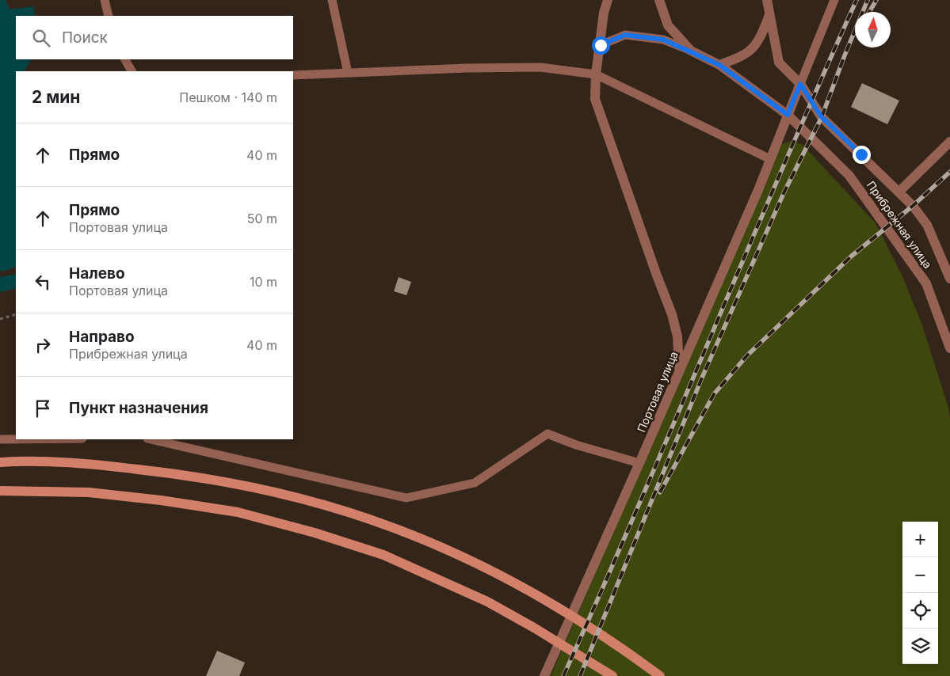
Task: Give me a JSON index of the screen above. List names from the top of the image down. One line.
{"streets":{"street":["Прибрежная улица","Портовая улица"]},"crossings":[["Прибрежная улица","Портовая улица"]],"north":"top","page":{"search":"Поиск","heading":["2 мин","Пешком · 140 m"],"list":[["Прямо","40 m"],["Прямо","Портовая улица","50 m"],["Налево","Портовая улица","10 m"],["Направо","Прибрежная улица","40 m"],"Пункт назначения"],"map_buttons":["+","−"]}}
